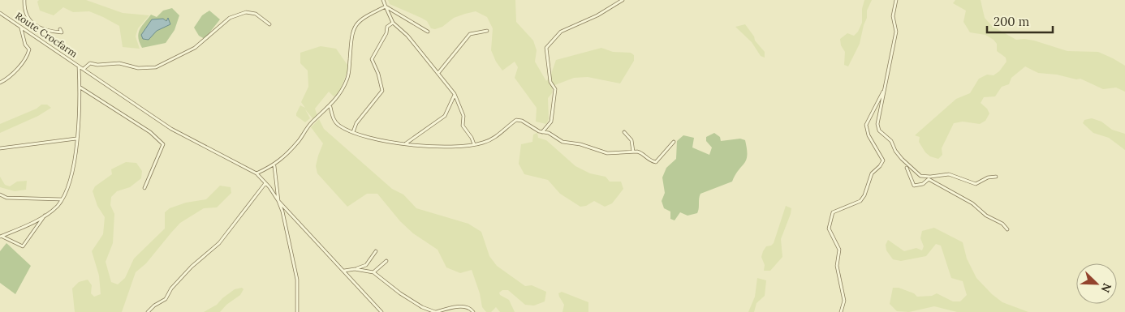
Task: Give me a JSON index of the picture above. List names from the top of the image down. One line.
{"streets":{"street":["Route Crocfarm"]},"scale_bar":"200 m","north":"bottom right"}
